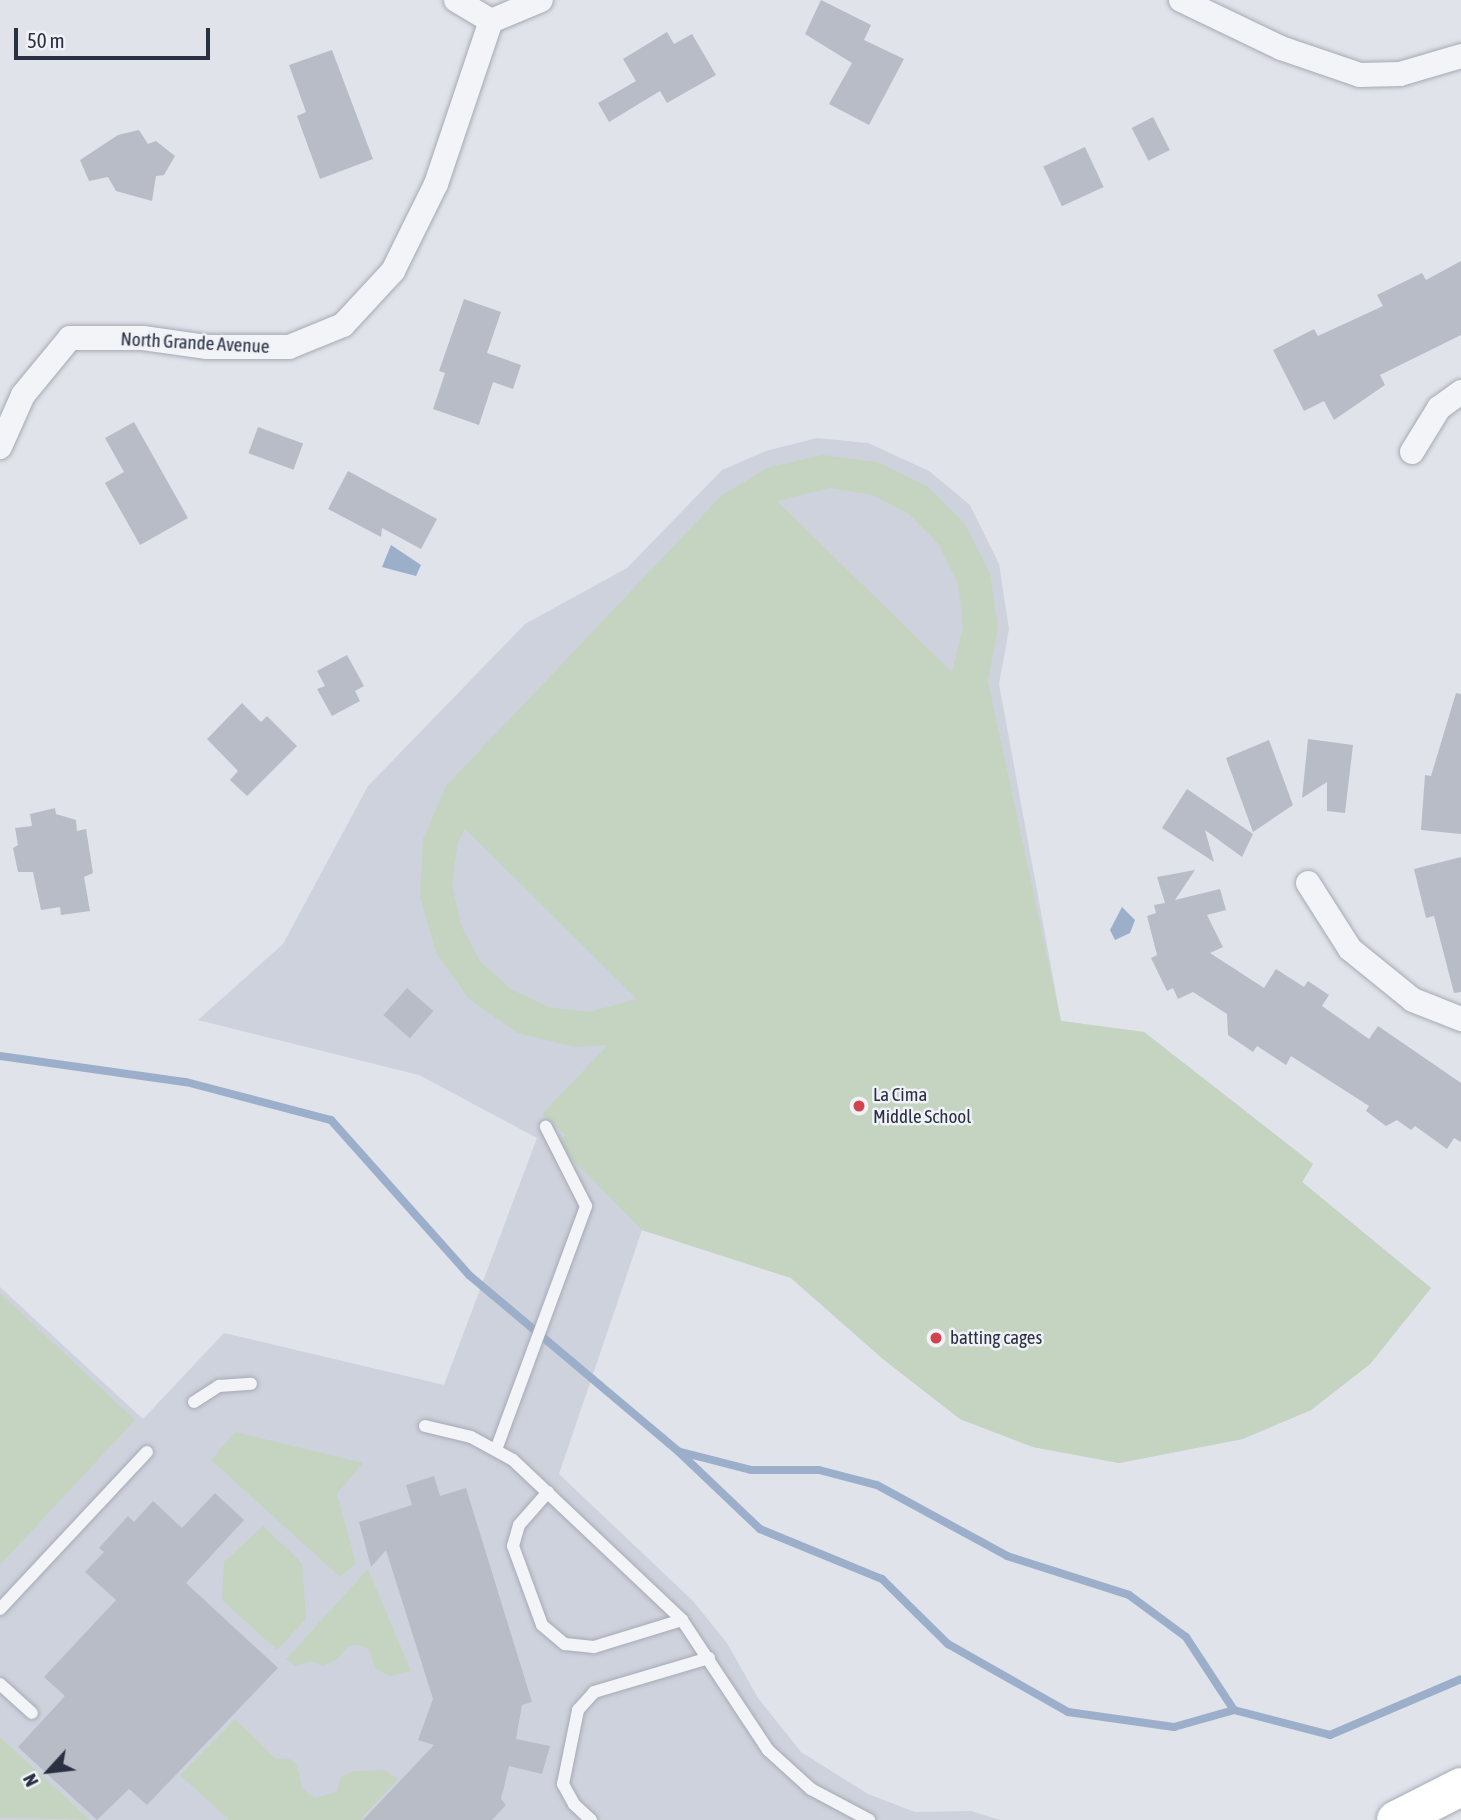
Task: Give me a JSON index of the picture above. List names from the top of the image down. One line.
{"streets":{"street":["North Grande Avenue"]},"places":["La Cima Middle School","batting cages"],"scale_bar":"50 m","north":"bottom left"}
